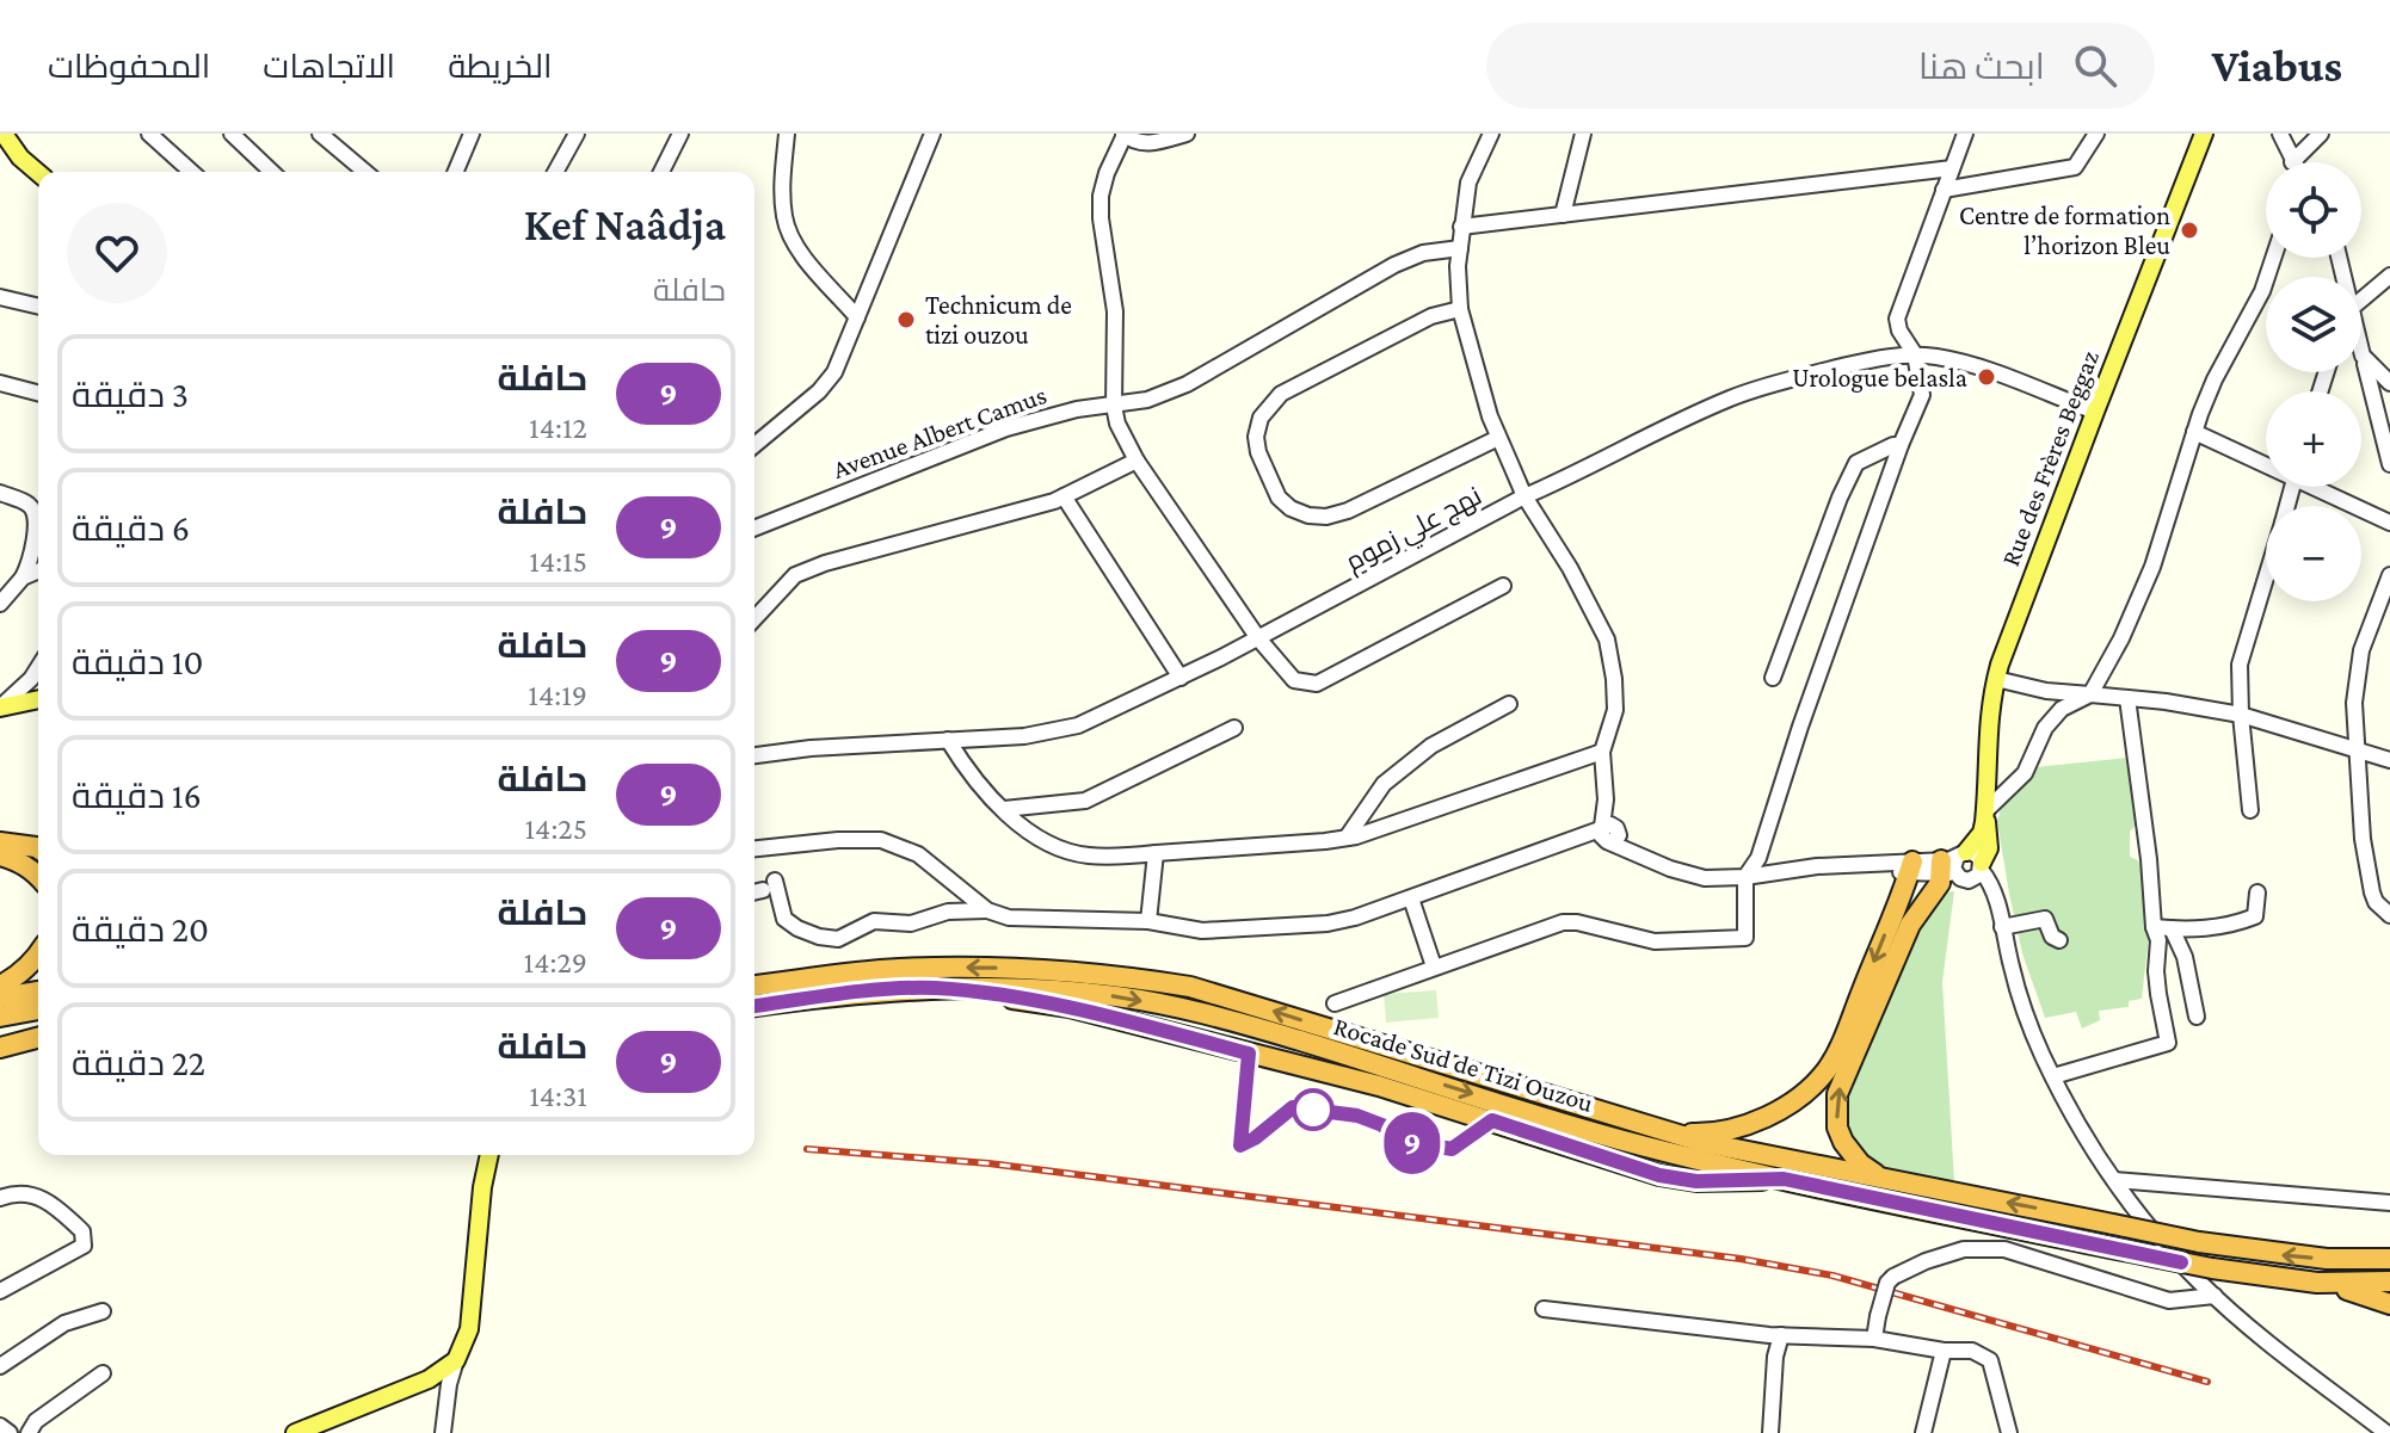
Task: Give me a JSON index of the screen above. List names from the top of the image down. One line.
{"streets":{"highway":["Rocade Sud de Tizi Ouzou"],"main road":["Rue des Frères Beggaz"],"street":["Avenue Albert Camus","نهج علي زموم"]},"crossings":[["Rue des Frères Beggaz","نهج علي زموم"]],"places":["Centre de formation l’horizon Bleu","Technicum de tizi ouzou","Urologue belasla"],"lines":["bus line 9"],"page":{"header":"Viabus","search":"ابحث هنا","nav":["الخريطة","الاتجاهات","المحفوظات"],"on_map":"9","map_buttons":["+","−"],"heading":["Kef Naâdja","حافلة"],"list":[{"mark":"9","name":"حافلة","note":"14:12","value":"3 دقيقة"},{"mark":"9","name":"حافلة","note":"14:15","value":"6 دقيقة"},{"mark":"9","name":"حافلة","note":"14:19","value":"10 دقيقة"},{"mark":"9","name":"حافلة","note":"14:25","value":"16 دقيقة"},{"mark":"9","name":"حافلة","note":"14:29","value":"20 دقيقة"},{"mark":"9","name":"حافلة","note":"14:31","value":"22 دقيقة"}]}}
